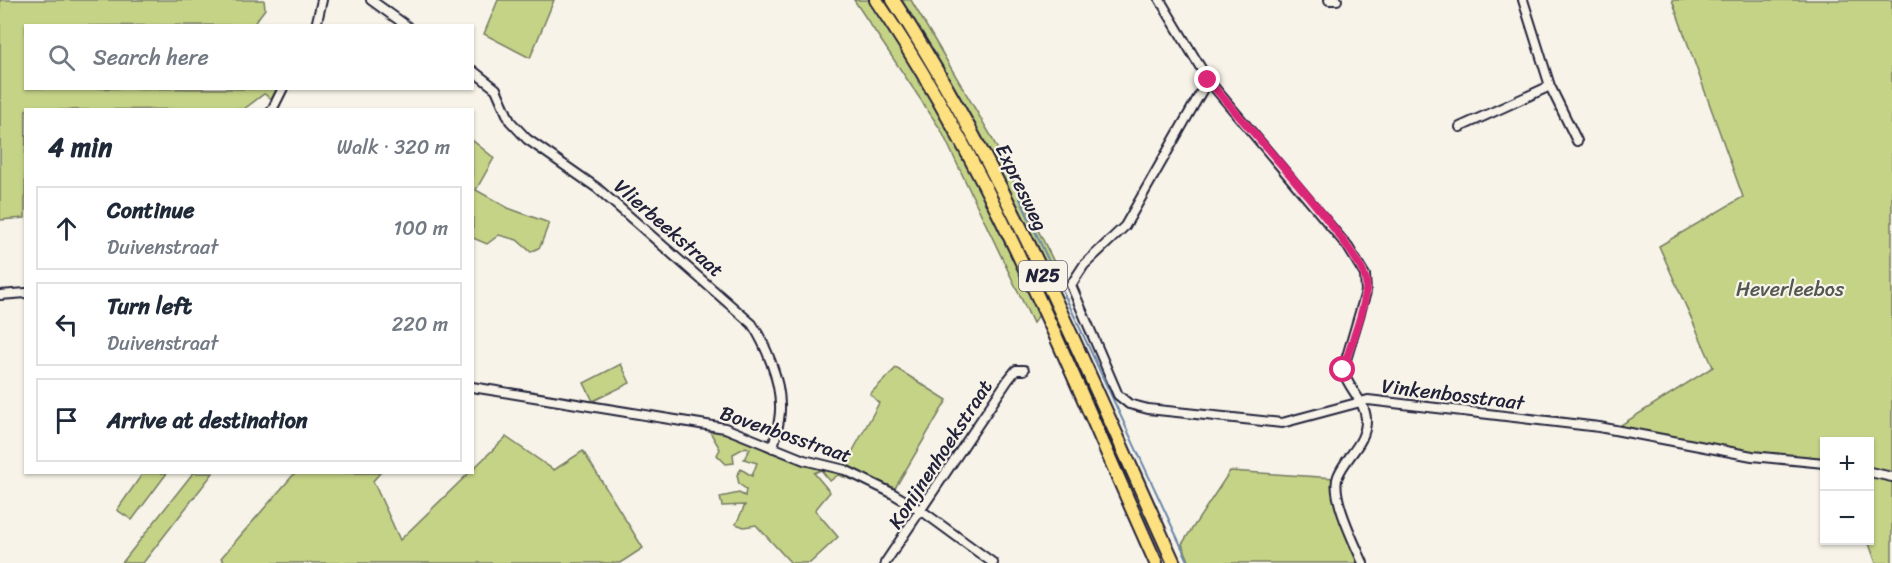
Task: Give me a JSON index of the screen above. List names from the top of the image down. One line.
{"streets":{"highway":["Expresweg","N25"],"street":["Vlierbeekstraat","Vinkenbosstraat","Bovenbosstraat","Konijnenhoekstraat"]},"crossings":[["Vlierbeekstraat","Bovenbosstraat"],["Bovenbosstraat","Konijnenhoekstraat"]],"parks":["Heverleebos"],"page":{"search":"Search here","heading":["4 min","Walk · 320 m"],"list":[["Continue","Duivenstraat","100 m"],["Turn left","Duivenstraat","220 m"],"Arrive at destination"],"map_buttons":["+","−"]}}
